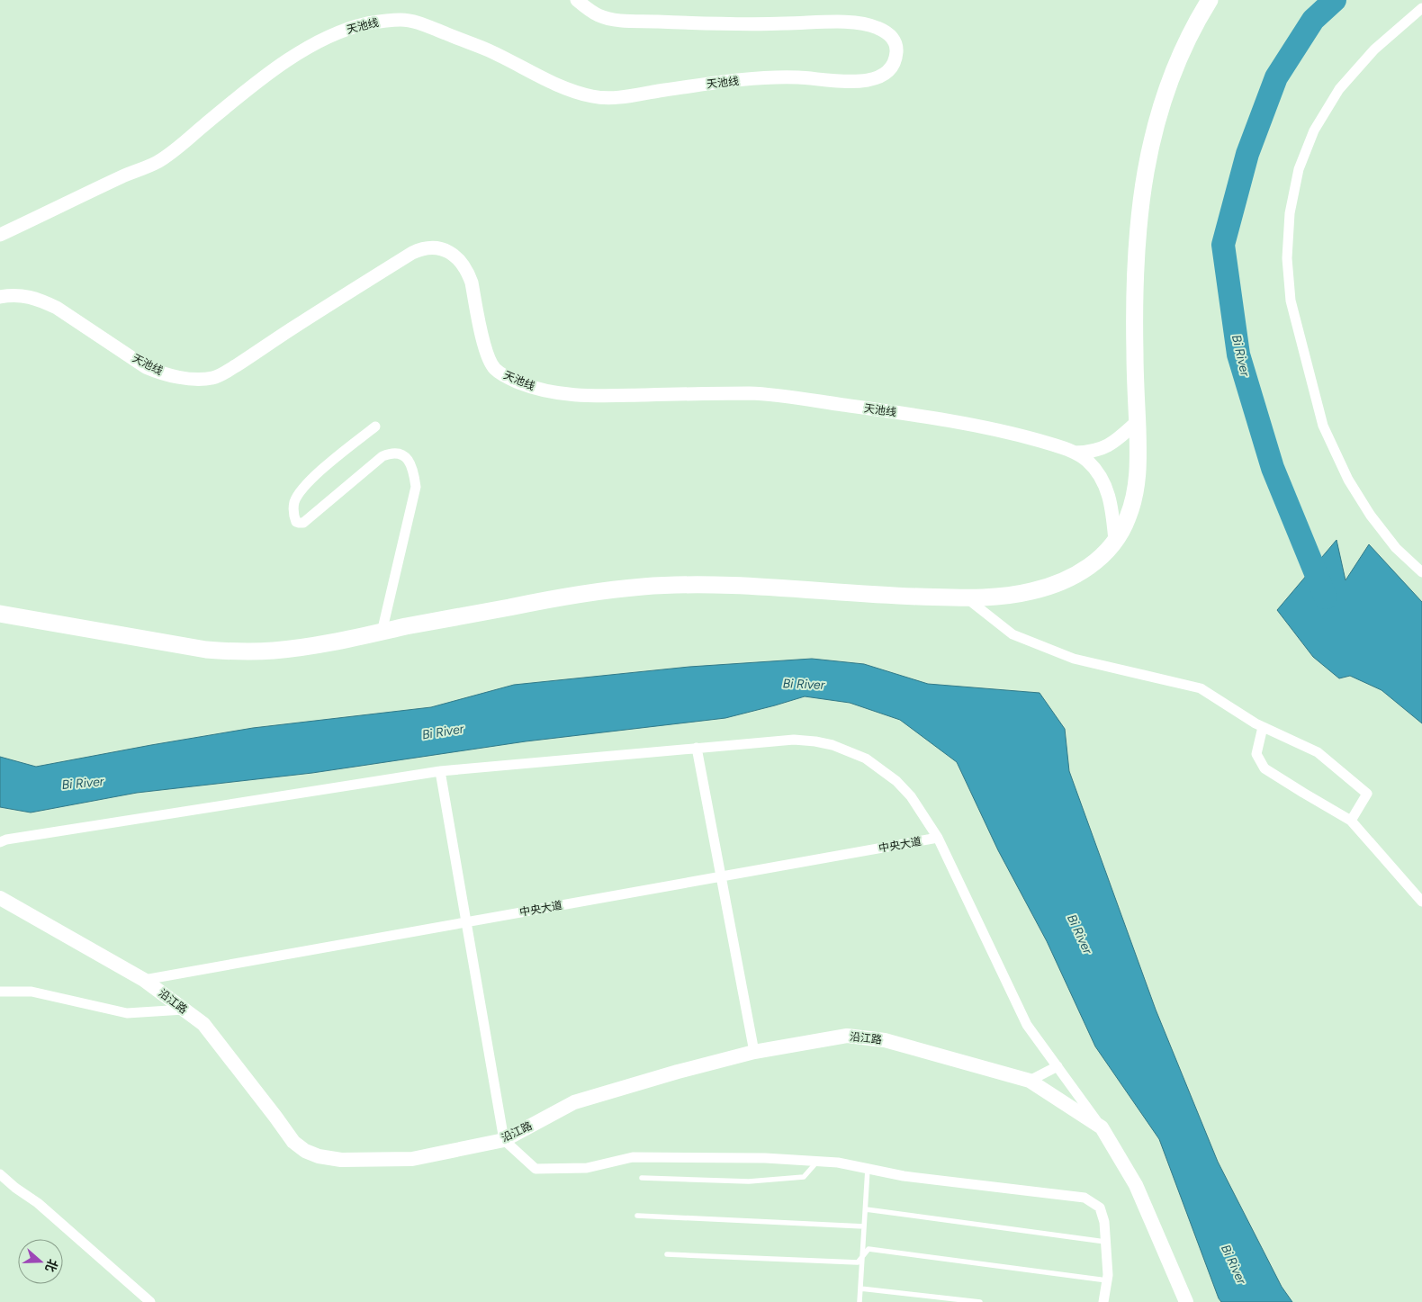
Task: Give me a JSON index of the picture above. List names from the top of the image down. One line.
{"streets":{"main road":["沿江路"],"street":["天池线","中央大道"]},"crossings":[["中央大道","沿江路"]],"water":["Bi River"],"north":"right"}
